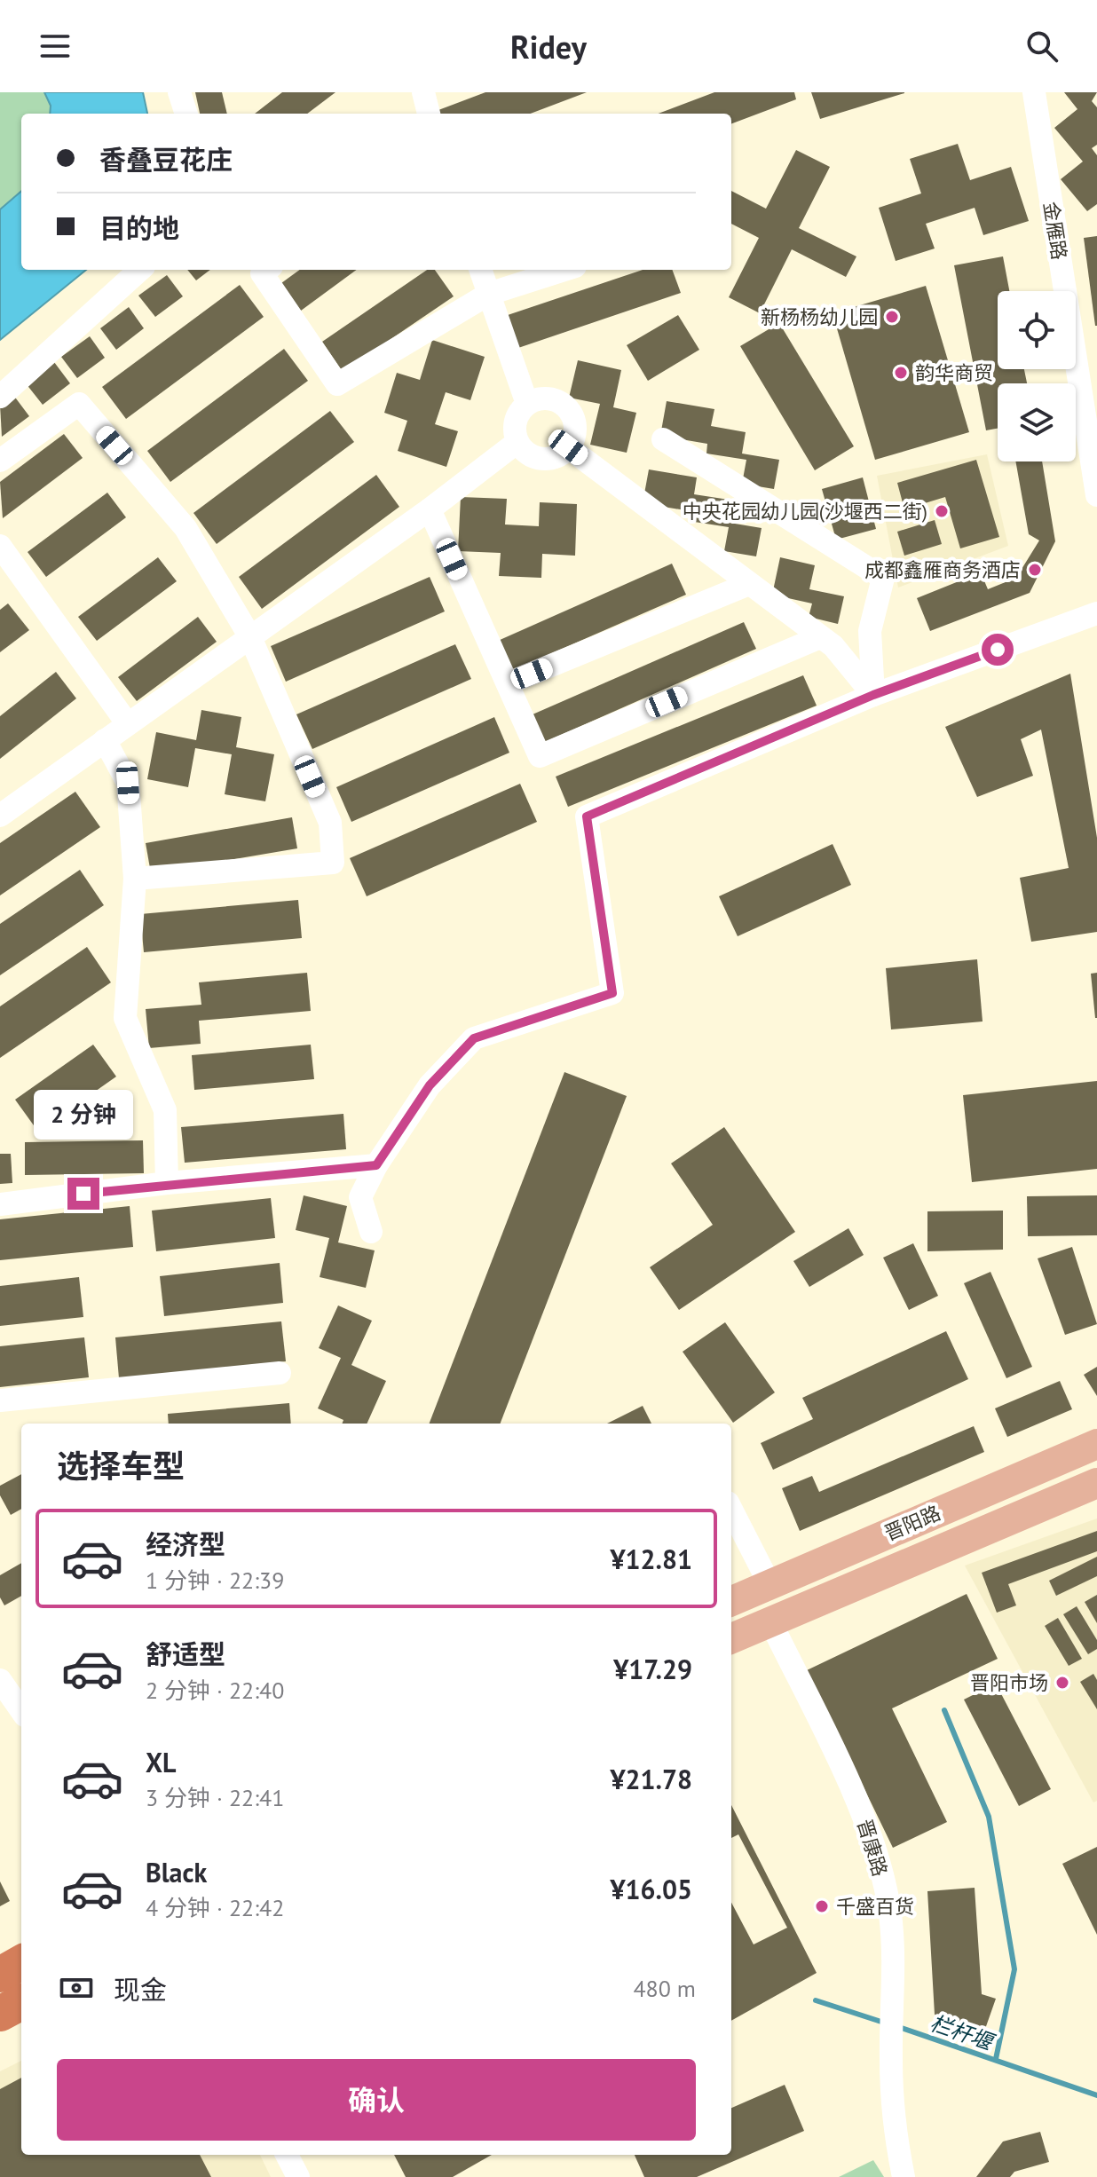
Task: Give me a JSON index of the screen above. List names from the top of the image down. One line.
{"streets":{"main road":["晋阳路"],"street":["金雁路","晋康路"]},"crossings":[["晋阳路","晋康路"]],"water":["栏杆堰"],"places":["新杨杨幼儿园","韵华商贸","中央花园幼儿园(沙堰西二街)","成都鑫雁商务酒店","晋阳市场","千盛百货"],"page":{"header":"Ridey","banner":["香叠豆花庄","目的地"],"bubble":"2 分钟","heading":"选择车型","list":[{"name":"经济型","note":"1 分钟 · 22:39","value":"¥12.81"},{"name":"舒适型","note":"2 分钟 · 22:40","value":"¥17.29"},{"name":"XL","note":"3 分钟 · 22:41","value":"¥21.78"},{"name":"Black","note":"4 分钟 · 22:42","value":"¥16.05"}],"pay":["现金","480 m"],"buttons":"确认"}}
